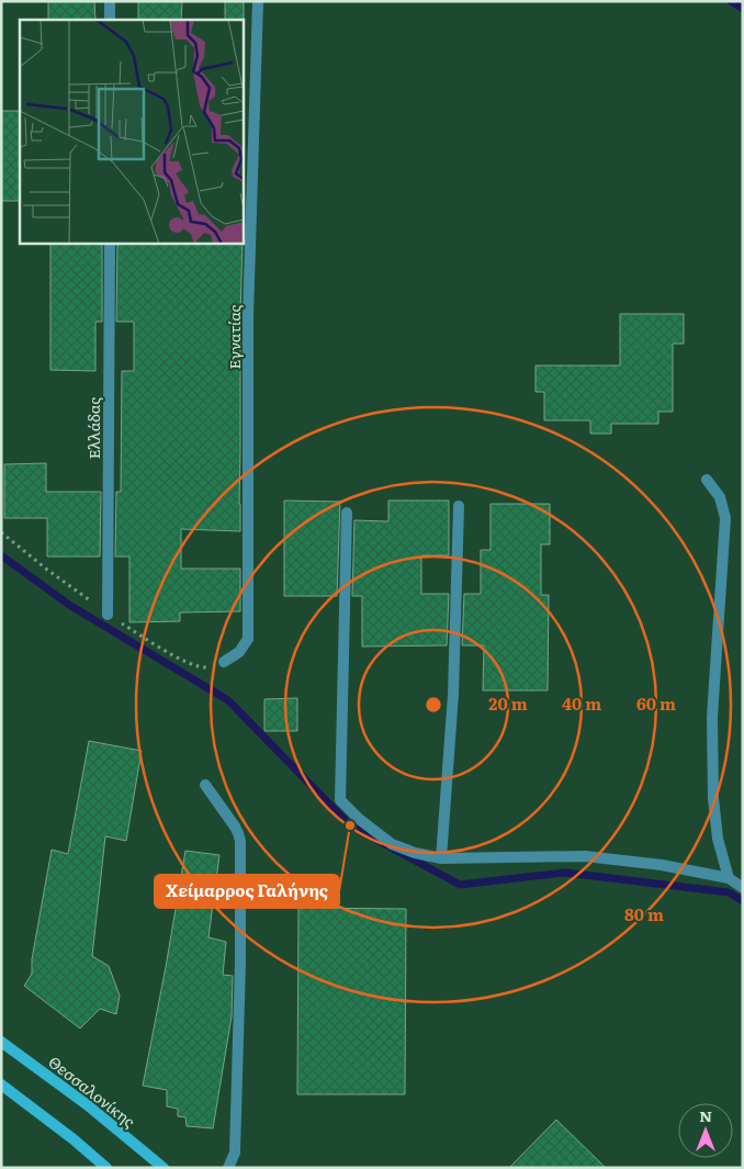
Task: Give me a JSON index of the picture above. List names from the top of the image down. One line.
{"streets":{"main road":["Θεσσαλονίκης"],"street":["Εγνατίας","Ελλάδας"]},"places":["Χείμαρρος Γαλήνης"],"north":"top","rings":["20 m","40 m","60 m","80 m"]}
